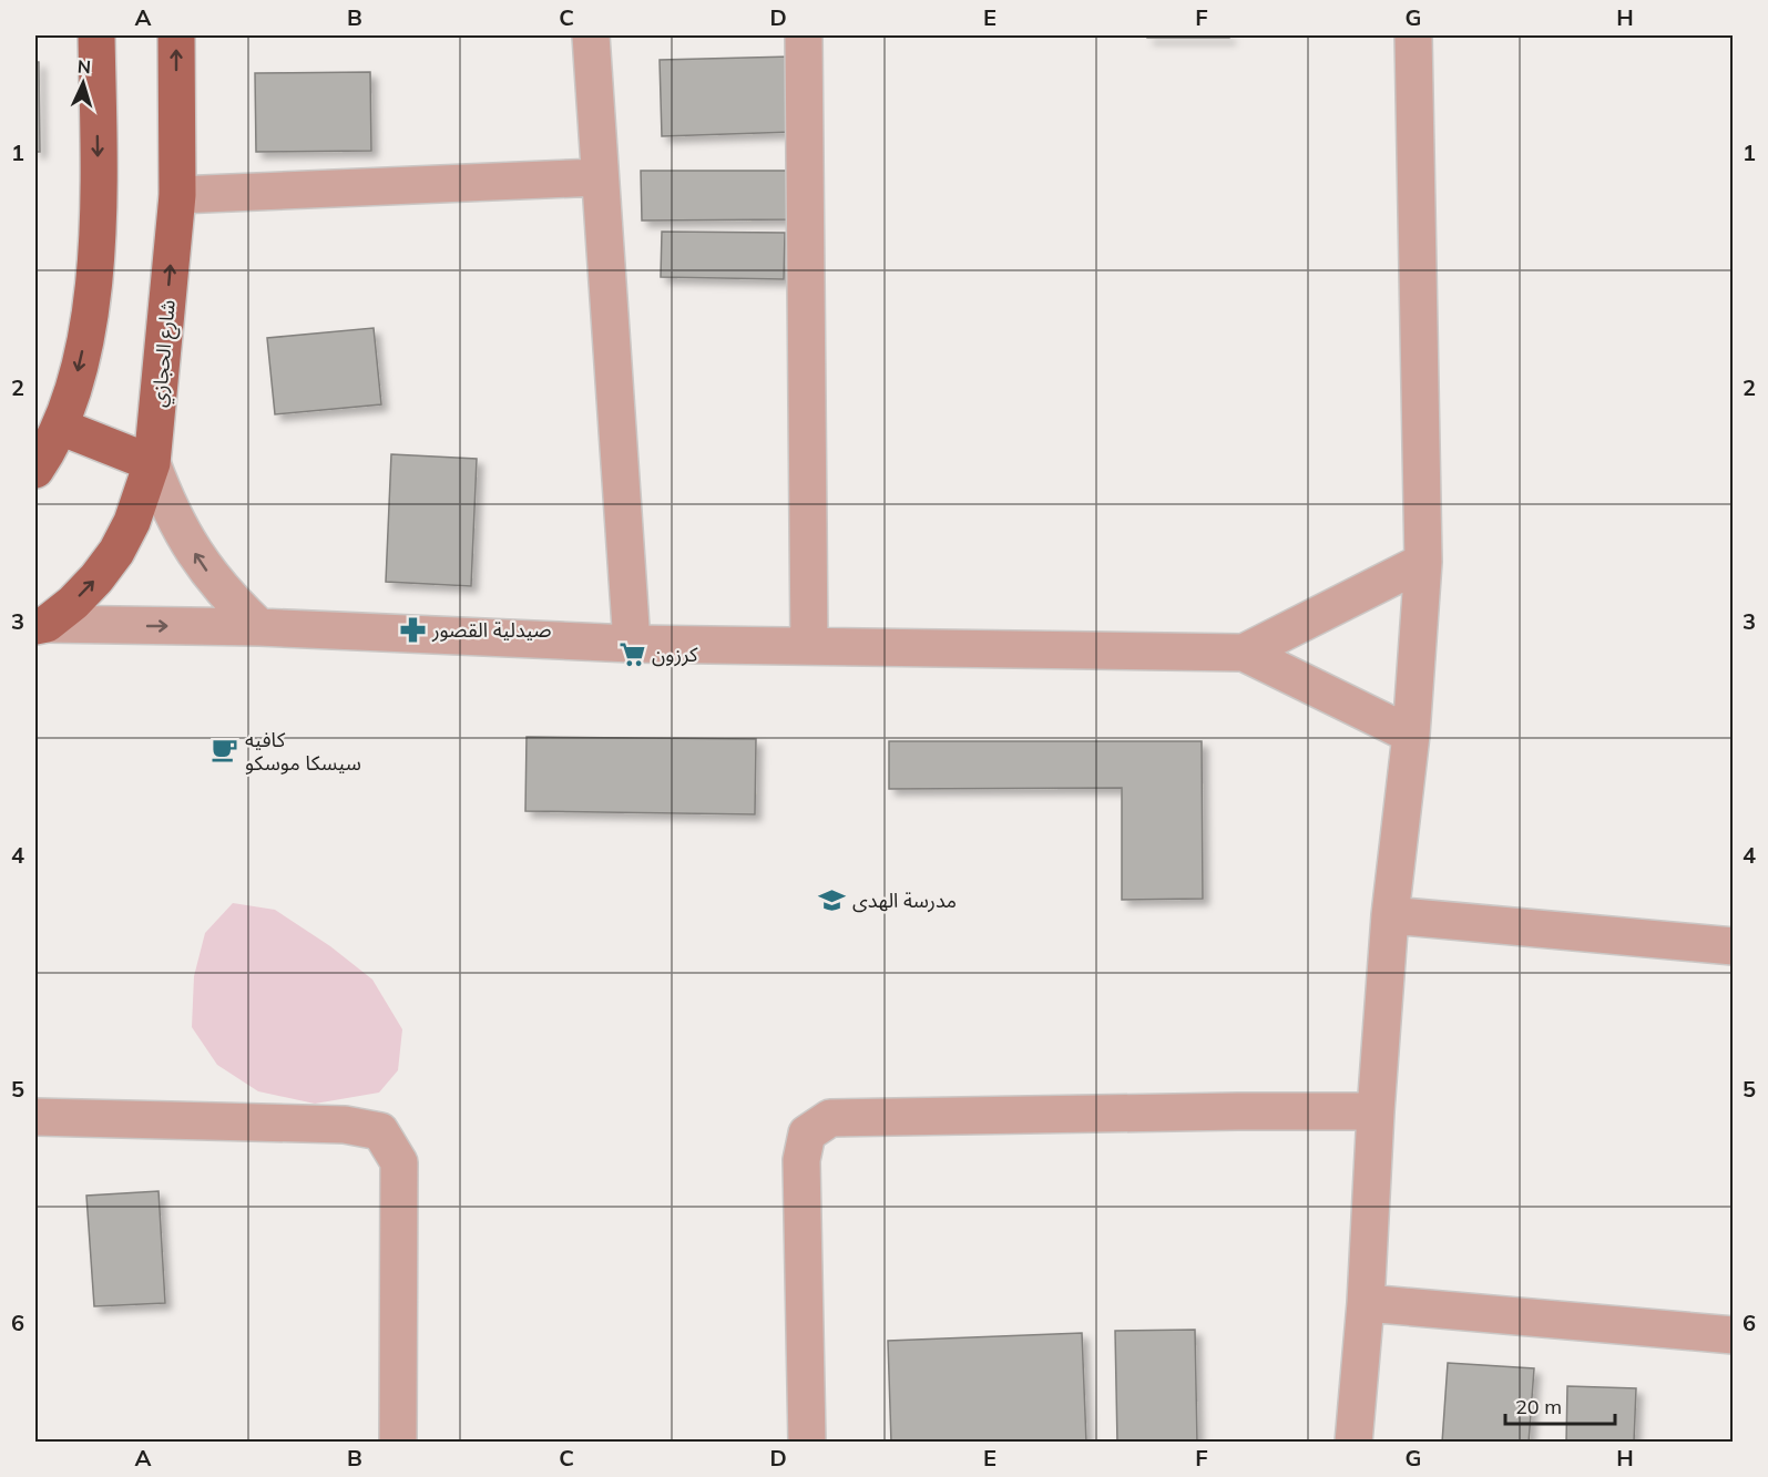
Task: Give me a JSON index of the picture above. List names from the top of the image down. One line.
{"streets":{"main road":["شارع الحجازي"]},"places":{"pharmacy":["صيدلية القصور"],"supermarket":["كرزون"],"cafe":["كافيه سيسكا موسكو"],"school or university":["مدرسة الهدى"]},"scale_bar":"20 m","north":"top","grid":{"columns":["A","B","C","D","E","F","G","H"],"rows":["1","2","3","4","5","6"]}}
